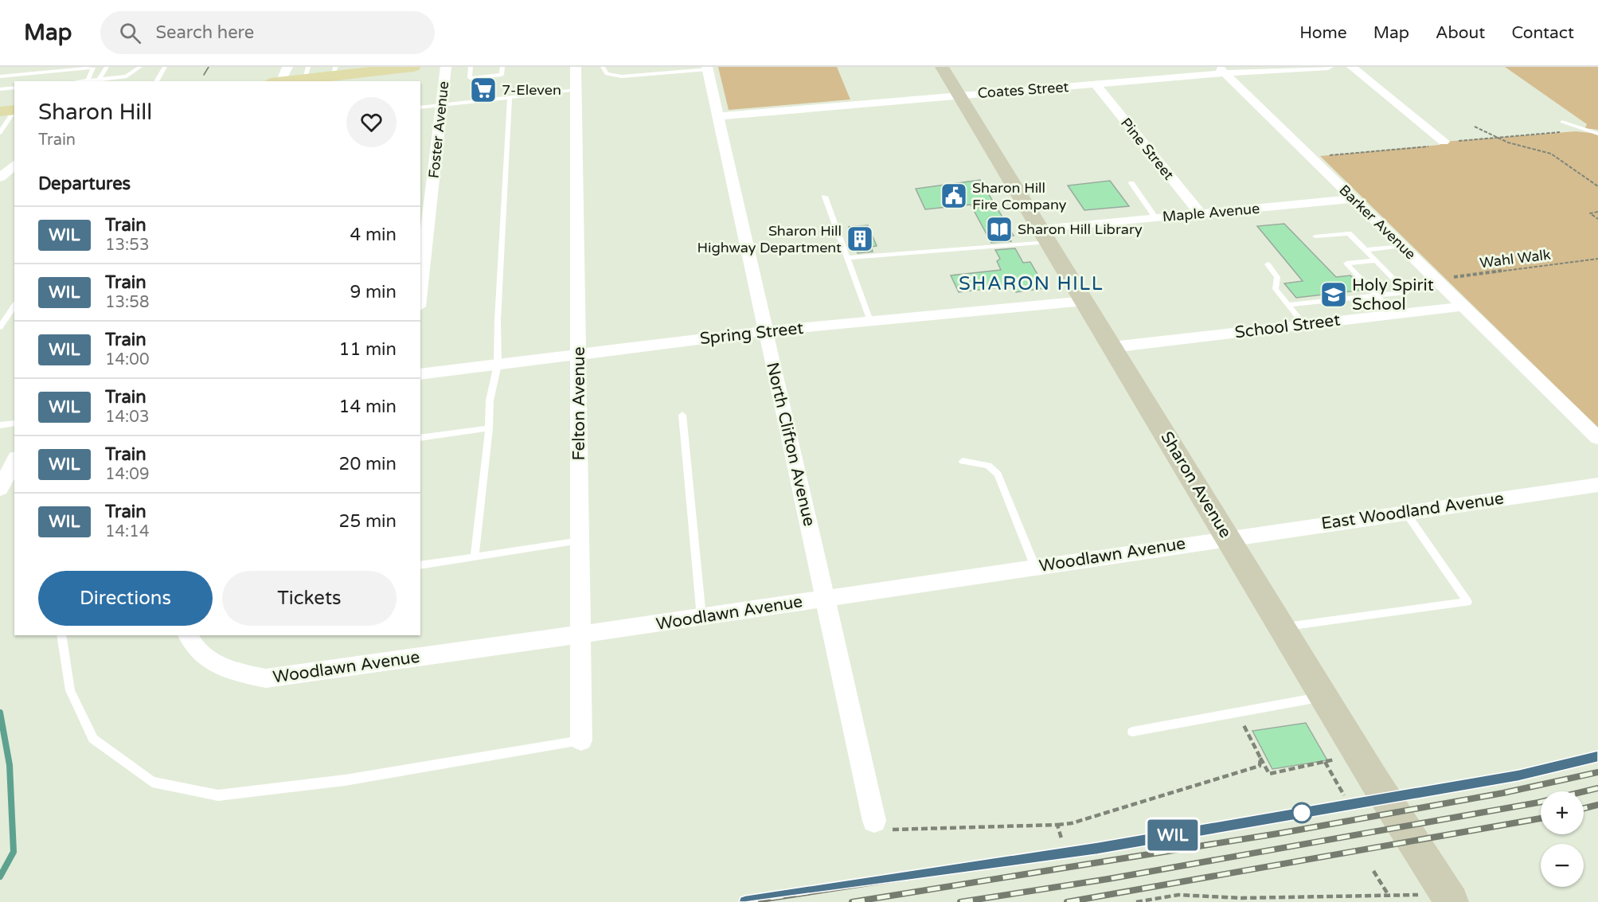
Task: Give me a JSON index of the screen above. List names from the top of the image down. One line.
{"streets":{"street":["Coates Street","Foster Avenue","Pine Street","Maple Avenue","Barker Avenue","School Street","Spring Street","Felton Avenue","North Clifton Avenue","Sharon Avenue","East Woodland Avenue","Woodlawn Avenue"],"path":["Wahl Walk"]},"crossings":[["Coates Street","Pine Street"],["Coates Street","Barker Avenue"],["Coates Street","North Clifton Avenue"],["Coates Street","Sharon Avenue"],["Pine Street","Maple Avenue"],["Maple Avenue","Barker Avenue"],["Maple Avenue","Sharon Avenue"],["Barker Avenue","Wahl Walk"],["Barker Avenue","School Street"],["School Street","Sharon Avenue"],["Spring Street","Felton Avenue"],["Spring Street","North Clifton Avenue"],["Spring Street","Sharon Avenue"],["Felton Avenue","Woodlawn Avenue"],["North Clifton Avenue","Woodlawn Avenue"],["Sharon Avenue","East Woodland Avenue"],["Sharon Avenue","Woodlawn Avenue"],["East Woodland Avenue","Woodlawn Avenue"]],"districts":["SHARON HILL"],"places":{"supermarket":["7-Eleven"],"public building":["Sharon Hill Fire Company"],"library":["Sharon Hill Library"],"building":["Sharon Hill Highway Department"],"school or university":["Holy Spirit School"]},"page":{"header":"Map","search":"Search here","nav":["Home","Map","About","Contact"],"on_map":"WIL","heading":[["Sharon Hill","Train"],"Departures"],"list":[{"mark":"WIL","name":"Train","note":"13:53","value":"4 min"},{"mark":"WIL","name":"Train","note":"13:58","value":"9 min"},{"mark":"WIL","name":"Train","note":"14:00","value":"11 min"},{"mark":"WIL","name":"Train","note":"14:03","value":"14 min"},{"mark":"WIL","name":"Train","note":"14:09","value":"20 min"},{"mark":"WIL","name":"Train","note":"14:14","value":"25 min"}],"buttons":["Directions","Tickets"],"map_buttons":["+","−"]}}
